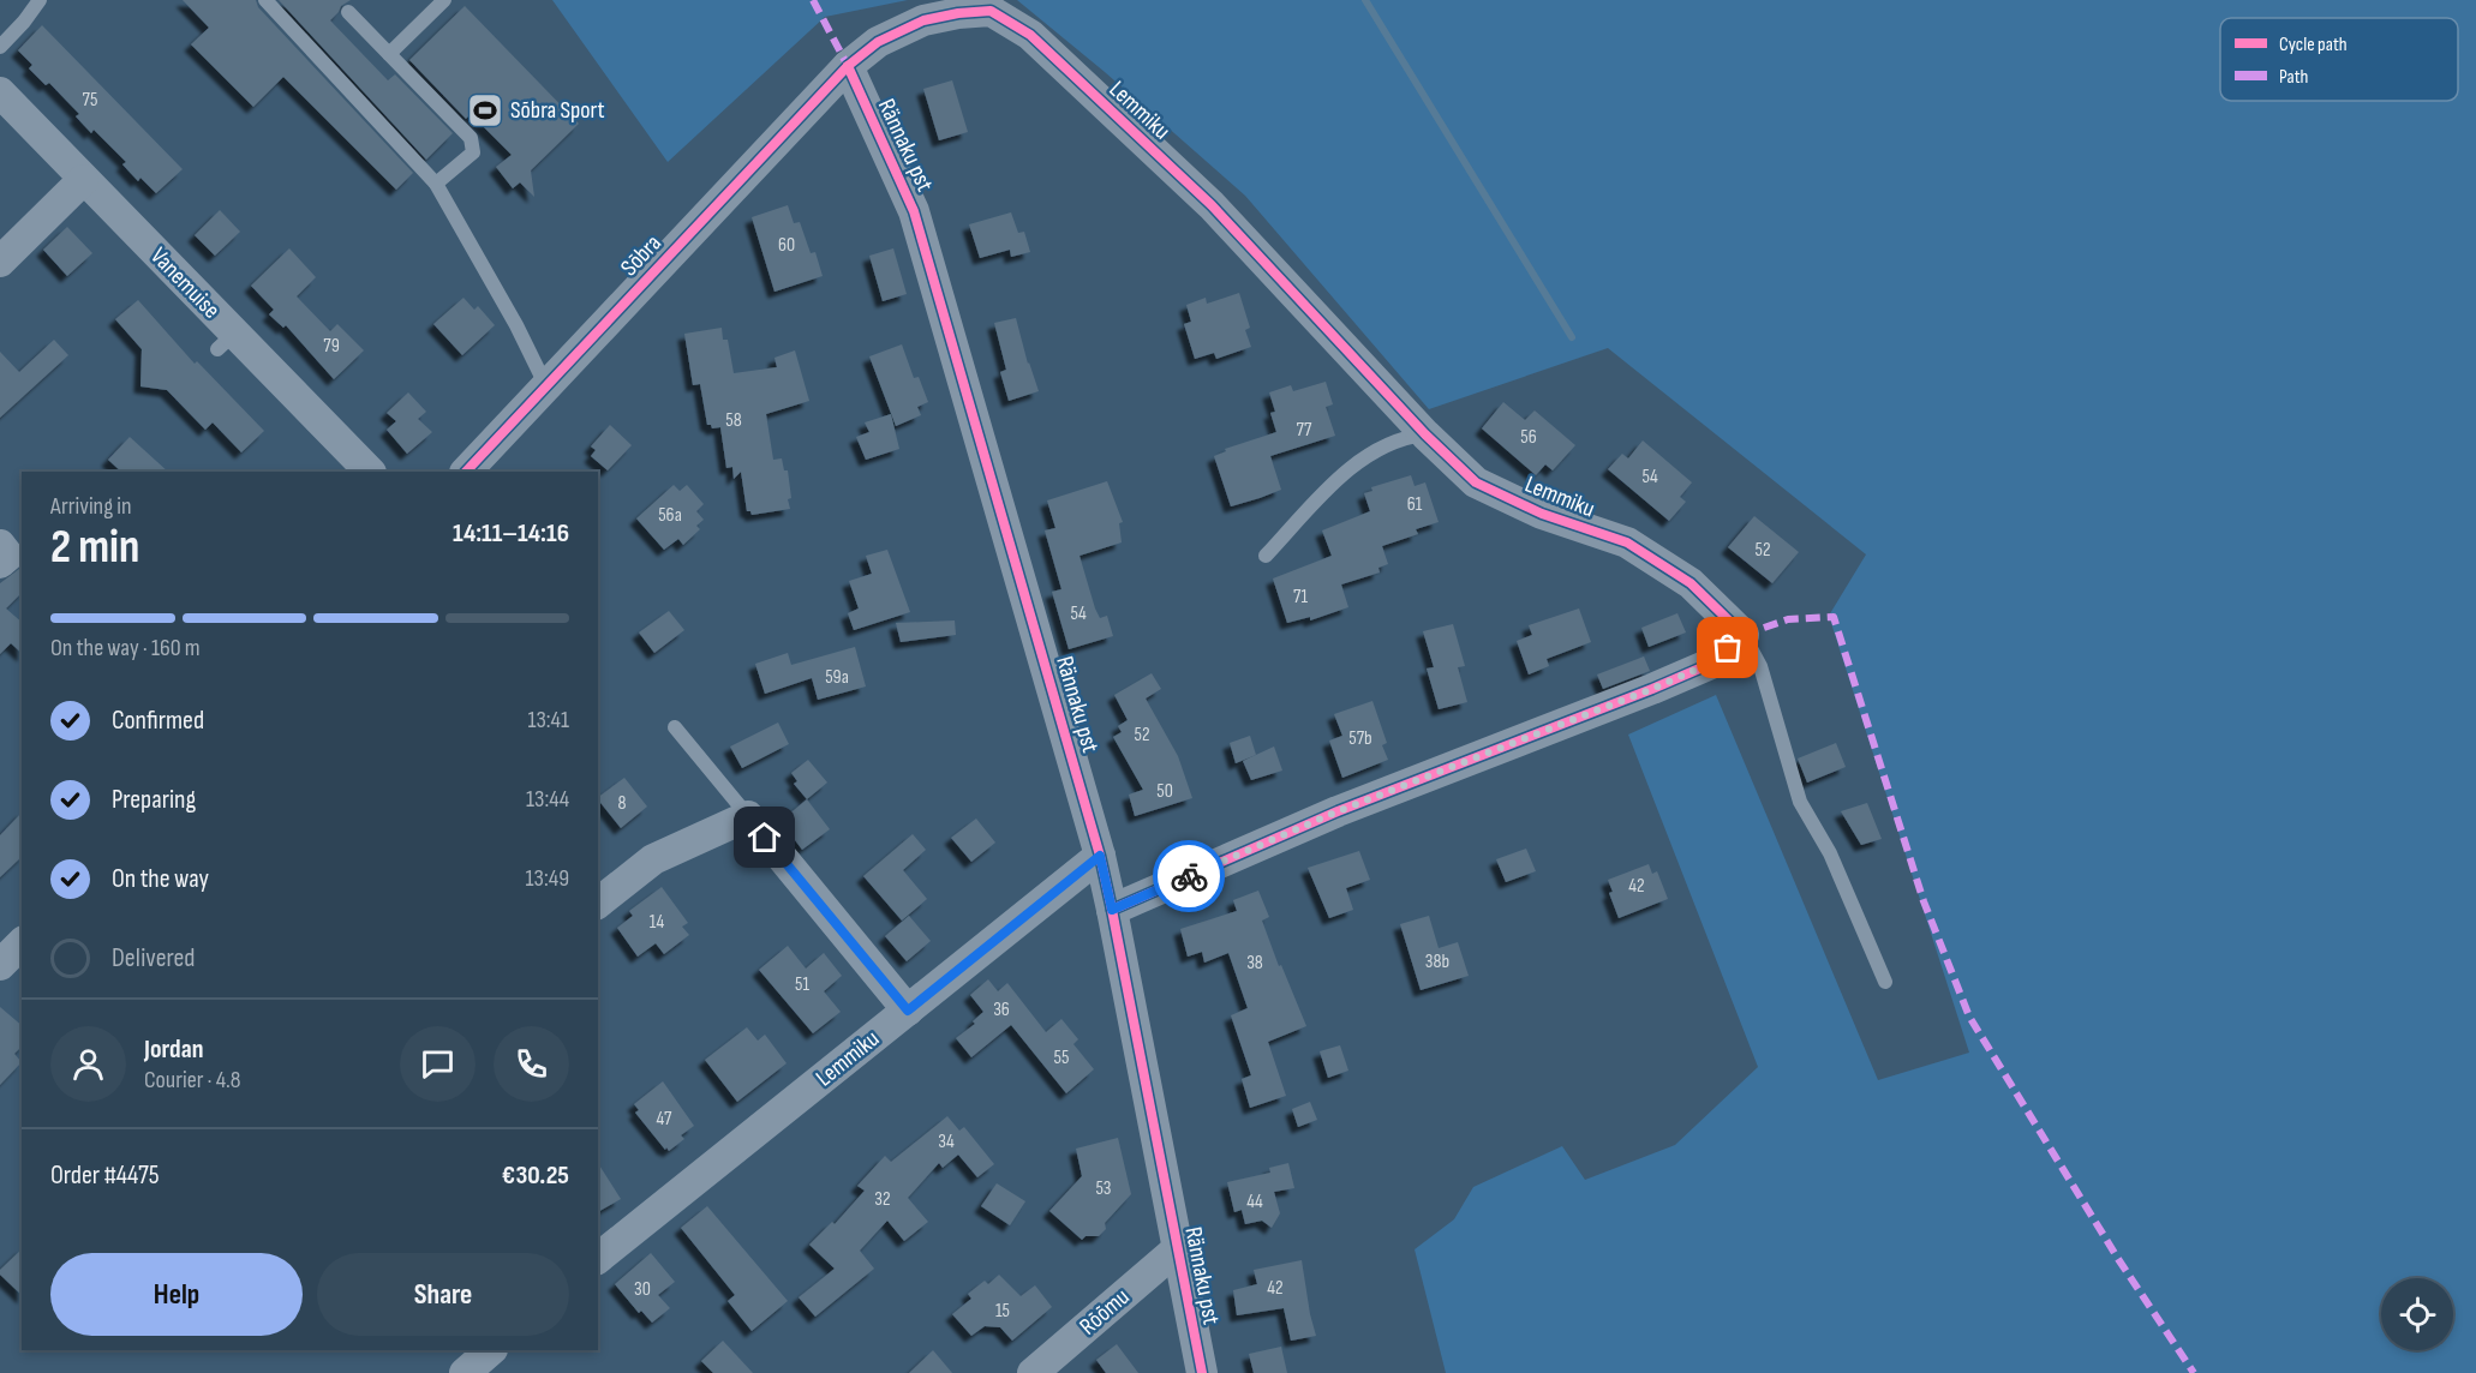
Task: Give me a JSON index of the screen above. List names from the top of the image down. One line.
{"streets":{"street":["Lemmiku","Rännaku pst","Sõbra","Vanemuise","Rõõmu"]},"crossings":[["Lemmiku","Rännaku pst"],["Lemmiku","Sõbra"],["Rännaku pst","Sõbra"],["Rännaku pst","Rõõmu"]],"places":{"sports":["Sõbra Sport"]},"house_numbers":["75","60","79","58","77","56","54","61","56a","52","71","54","59a","52","57b","50","8","42","14","38b","38","51","36","55","47","34","53","32","44","42","30","15"],"legend":["Cycle path","Path"],"page":{"heading":["2 min","Arriving in","14:11–14:16"],"panel":["Jordan","Courier · 4.8","Order #4475","€30.25"],"bar":"On the way · 160 m","list":[["Confirmed","13:41"],["Preparing","13:44"],["On the way","13:49"],"Delivered"],"buttons":["Help","Share"]}}
